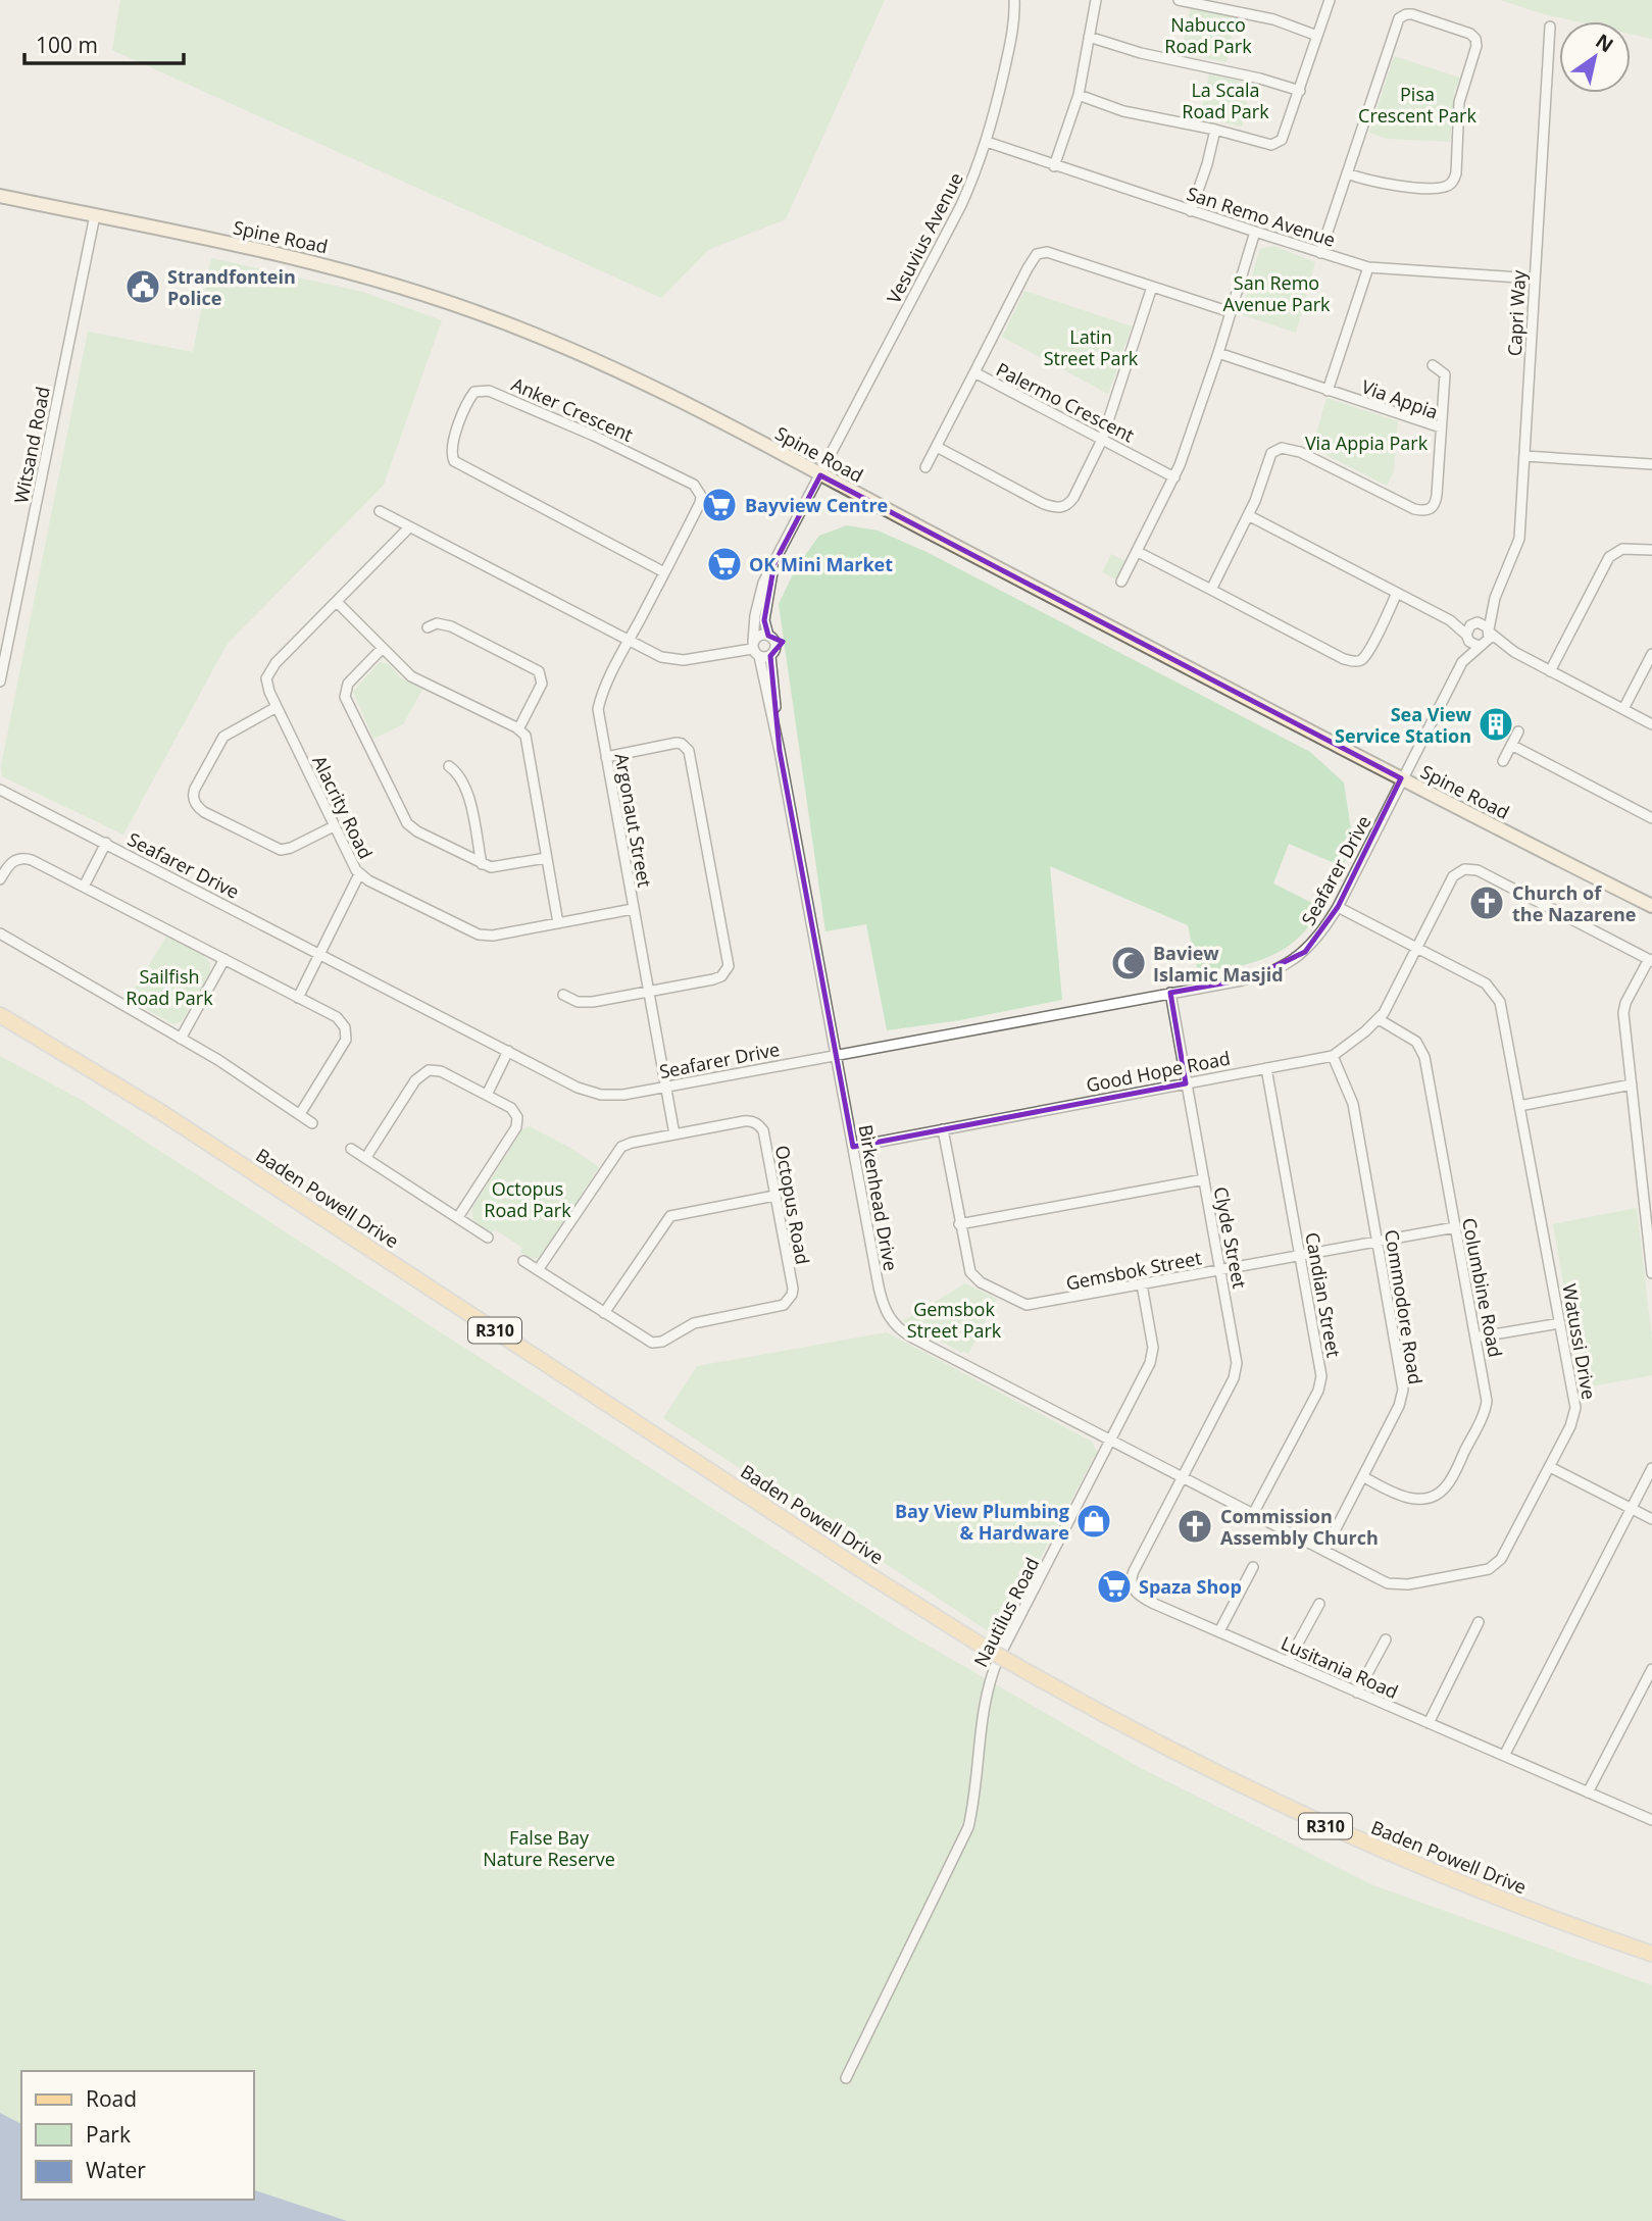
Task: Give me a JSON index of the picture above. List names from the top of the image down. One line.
{"streets":{"main road":["Spine Road","Baden Powell Drive","R310"],"street":["San Remo Avenue","Vesuvius Avenue","Capri Way","Via Appia","Palermo Crescent","Anker Crescent","Witsand Road","Alacrity Road","Argonaut Street","Seafarer Drive","Good Hope Road","Birkenhead Drive","Octopus Road","Clyde Street","Gemsbok Street","Columbine Road","Candian Street","Commodore Road","Watussi Drive","Nautilus Road","Lusitania Road"]},"crossings":[["San Remo Avenue","Vesuvius Avenue"],["San Remo Avenue","Capri Way"],["Spine Road","Vesuvius Avenue"],["Spine Road","Capri Way"],["Spine Road","Witsand Road"],["Spine Road","Seafarer Drive"],["Spine Road","Birkenhead Drive"],["Vesuvius Avenue","Birkenhead Drive"],["Capri Way","Seafarer Drive"],["Anker Crescent","Argonaut Street"],["Alacrity Road","Argonaut Street"],["Argonaut Street","Seafarer Drive"],["Argonaut Street","Octopus Road"],["Seafarer Drive","Birkenhead Drive"],["Seafarer Drive","Clyde Street"],["Seafarer Drive","Watussi Drive"],["Good Hope Road","Birkenhead Drive"],["Good Hope Road","Clyde Street"],["Good Hope Road","Gemsbok Street"],["Good Hope Road","Columbine Road"],["Good Hope Road","Candian Street"],["Good Hope Road","Commodore Road"],["Good Hope Road","Watussi Drive"],["Birkenhead Drive","Clyde Street"],["Birkenhead Drive","Watussi Drive"],["Birkenhead Drive","Nautilus Road"],["Birkenhead Drive","Lusitania Road"],["Clyde Street","Gemsbok Street"],["Clyde Street","Watussi Drive"],["Clyde Street","Lusitania Road"],["Gemsbok Street","Columbine Road"],["Gemsbok Street","Candian Street"],["Gemsbok Street","Commodore Road"],["Gemsbok Street","Nautilus Road"],["Columbine Road","Commodore Road"],["Candian Street","Watussi Drive"],["Commodore Road","Watussi Drive"],["Watussi Drive","Lusitania Road"]],"parks":["Nabucco Road Park","La Scala Road Park","Pisa Crescent Park","San Remo Avenue Park","Latin Street Park","Via Appia Park","Sailfish Road Park","Octopus Road Park","Gemsbok Street Park","False Bay Nature Reserve"],"places":{"public building":["Strandfontein Police"],"supermarket":["Bayview Centre","OK Mini Market","Spaza Shop"],"building":["Sea View Service Station"],"church":["Church of the Nazarene","Commission Assembly Church"],"mosque":["Baview Islamic Masjid"],"shop":["Bay View Plumbing & Hardware"]},"legend":["Road","Park","Water"],"scale_bar":"100 m","north":"top right"}
